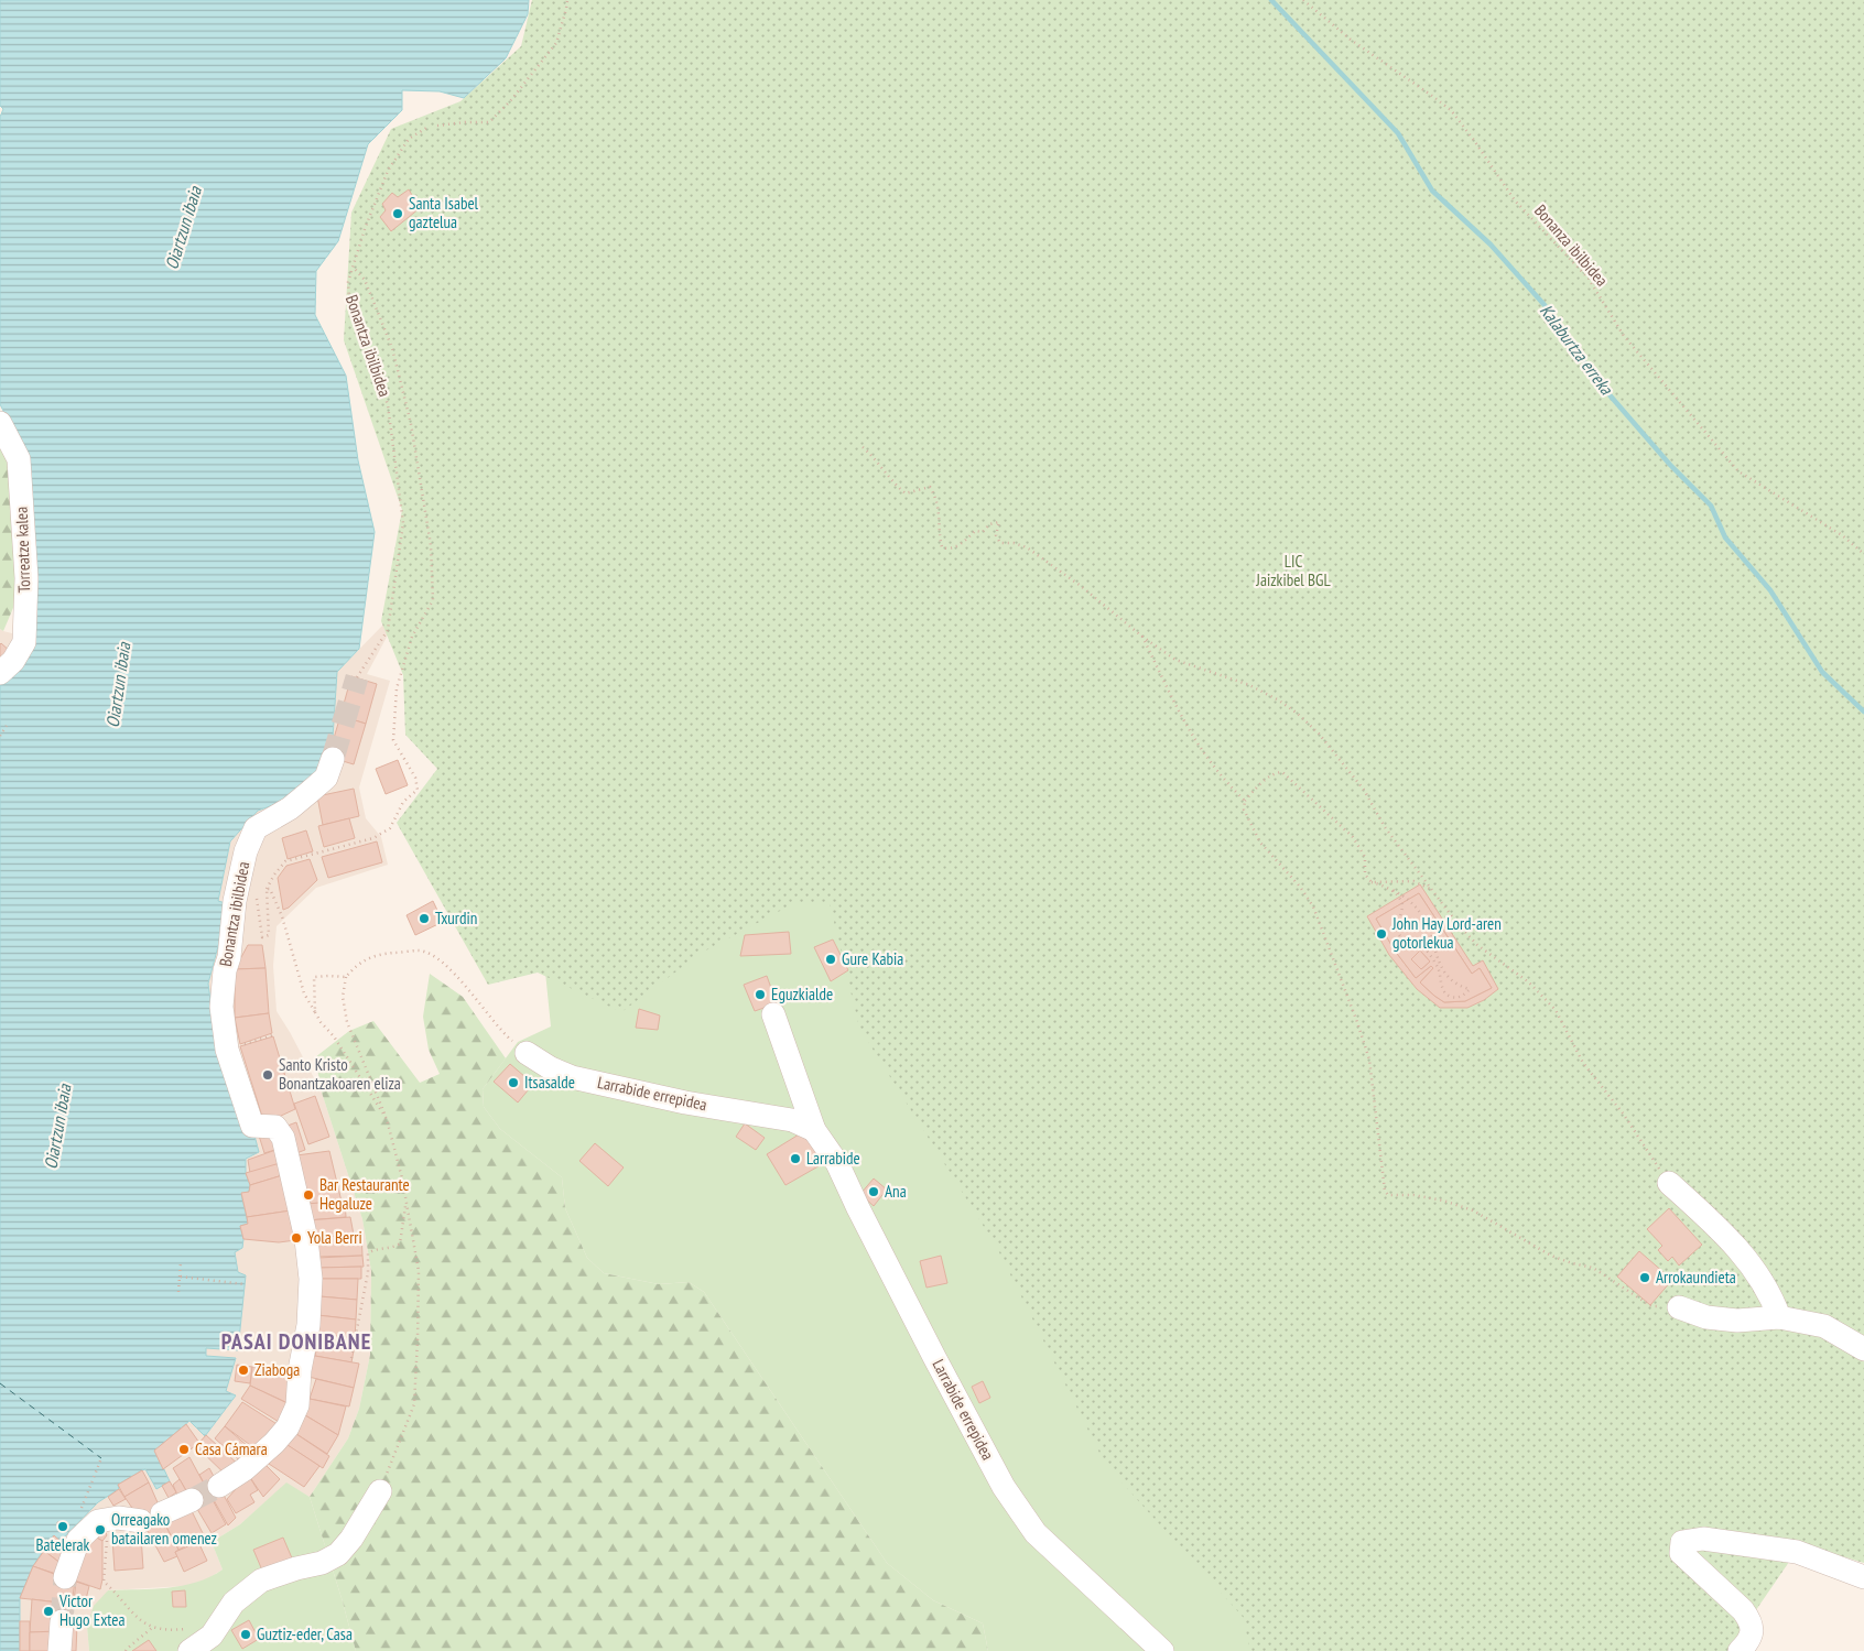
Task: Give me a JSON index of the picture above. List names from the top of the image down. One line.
{"streets":{"street":["Bonantza ibilbidea","Torreatze kalea","Larrabide errepidea"],"path":["Bonanza ibilbidea"]},"districts":["PASAI DONIBANE"],"water":["Oiartzun ibaia","Kalaburtza erreka"],"parks":["LIC Jaizkibel BGL"],"places":["Santa Isabel gaztelua","Txurdin","John Hay Lord-aren gotorlekua","Gure Kabia","Eguzkialde","Santo Kristo Bonantzakoaren eliza","Itsasalde","Larrabide","Ana","Bar Restaurante Hegaluze","Yola Berri","Arrokaundieta","Ziaboga","Casa Cámara","Batelerak","Orreagako batailaren omenez","Victor Hugo Extea","Guztiz-eder, Casa"]}
